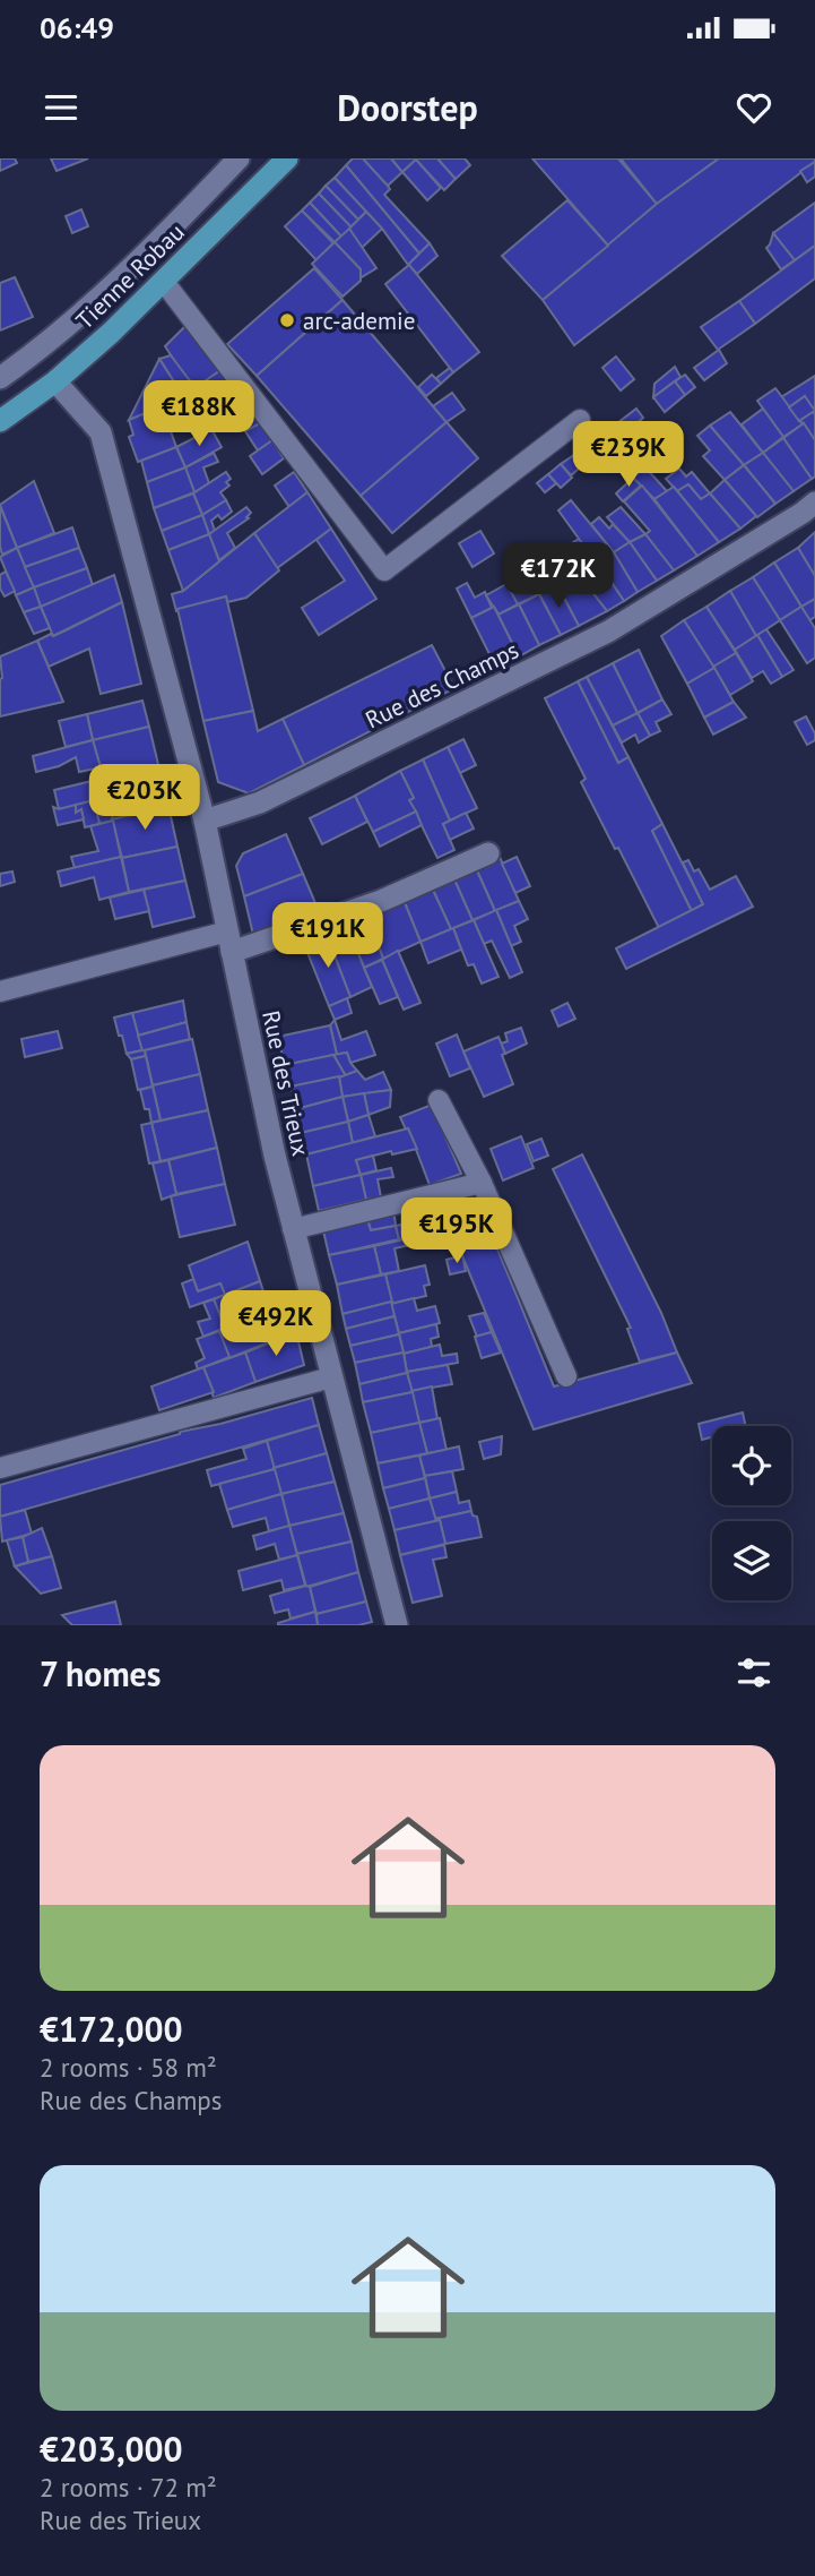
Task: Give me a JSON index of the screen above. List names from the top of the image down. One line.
{"streets":{"main road":["Tienne Robau"],"street":["Rue des Champs","Rue des Trieux"]},"crossings":[["Tienne Robau","Rue des Trieux"],["Rue des Champs","Rue des Trieux"]],"places":["arc-ademie"],"page":{"status":"06:49","header":"Doorstep","price":["€188K","€239K","€172K","€203K","€191K","€195K","€492K"],"heading":"7 homes","list":[{"name":"€172,000","note":"2 rooms · 58 m² · Rue des Champs"},{"name":"€203,000","note":"2 rooms · 72 m² · Rue des Trieux"}]}}
